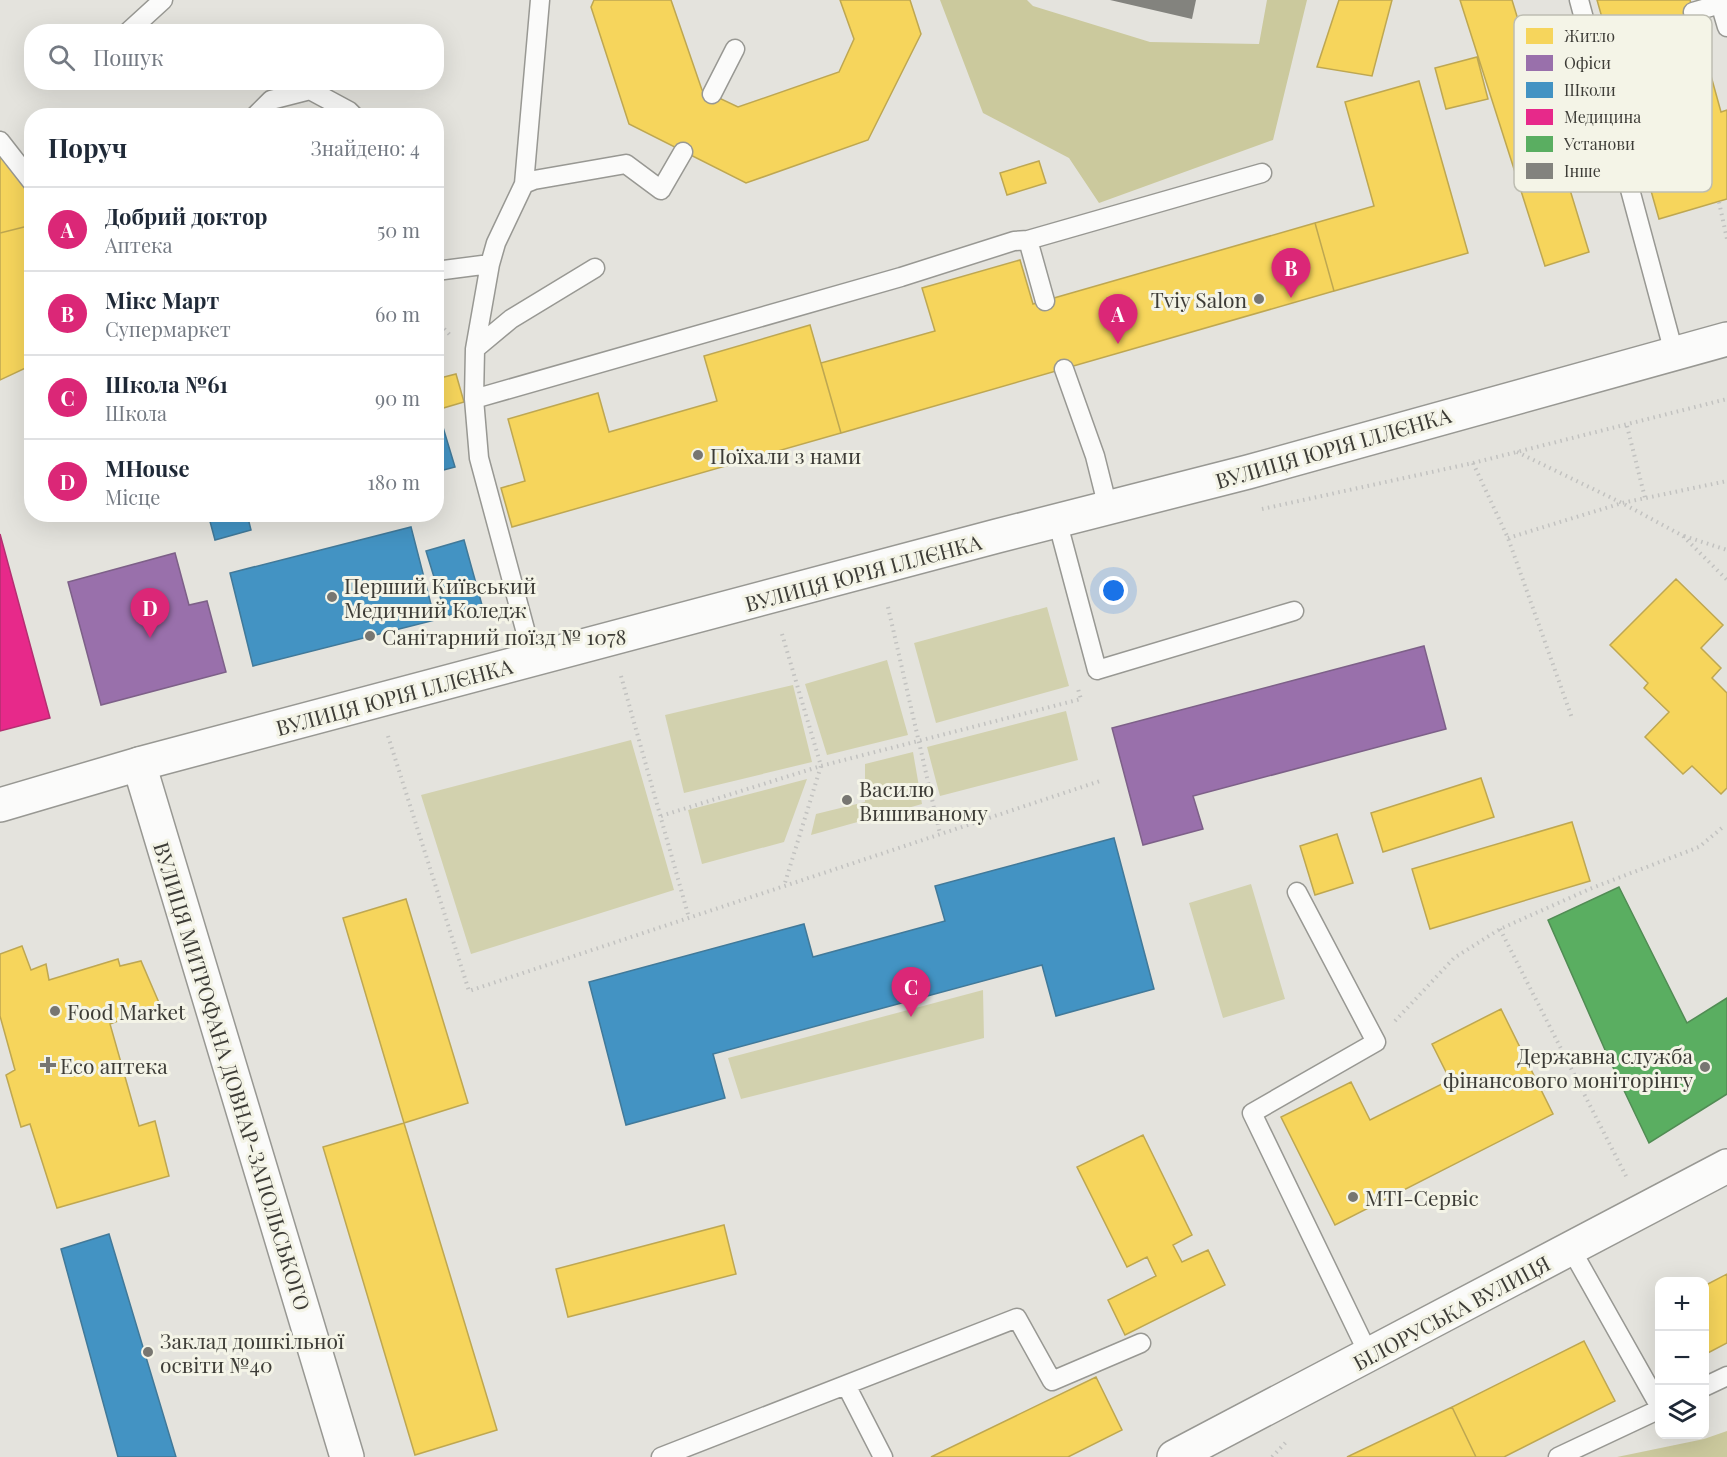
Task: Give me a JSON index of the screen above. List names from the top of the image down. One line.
{"streets":{"main road":["ВУЛИЦЯ ЮРІЯ ІЛЛЄНКА","ВУЛИЦЯ МИТРОФАНА ДОВНАР-ЗАПОЛЬСЬКОГО","БІЛОРУСЬКА ВУЛИЦЯ"]},"crossings":[["ВУЛИЦЯ ЮРІЯ ІЛЛЄНКА","ВУЛИЦЯ МИТРОФАНА ДОВНАР-ЗАПОЛЬСЬКОГО"]],"places":{"other":["Tviy Salon","Поїхали з нами","Перший Київський Медичний Коледж","Санітарний поїзд № 1078","Василю Вишиваному","Food Market","Державна служба фінансового моніторінгу","МТІ-Сервіс","Заклад дошкільної освіти №40"],"health":["Eco аптека"]},"legend":["Житло","Офіси","Школи","Медицина","Установи","Інше"],"page":{"search":"Пошук","heading":["Поруч","Знайдено: 4"],"list":[{"mark":"A","name":"Добрий доктор","note":"Аптека","value":"50 m"},{"mark":"B","name":"Мікс Март","note":"Супермаркет","value":"60 m"},{"mark":"C","name":"Школа №61","note":"Школа","value":"90 m"},{"mark":"D","name":"MHouse","note":"Місце","value":"180 m"}],"pins":["B","A","D","C"],"map_buttons":["+","−"]}}
